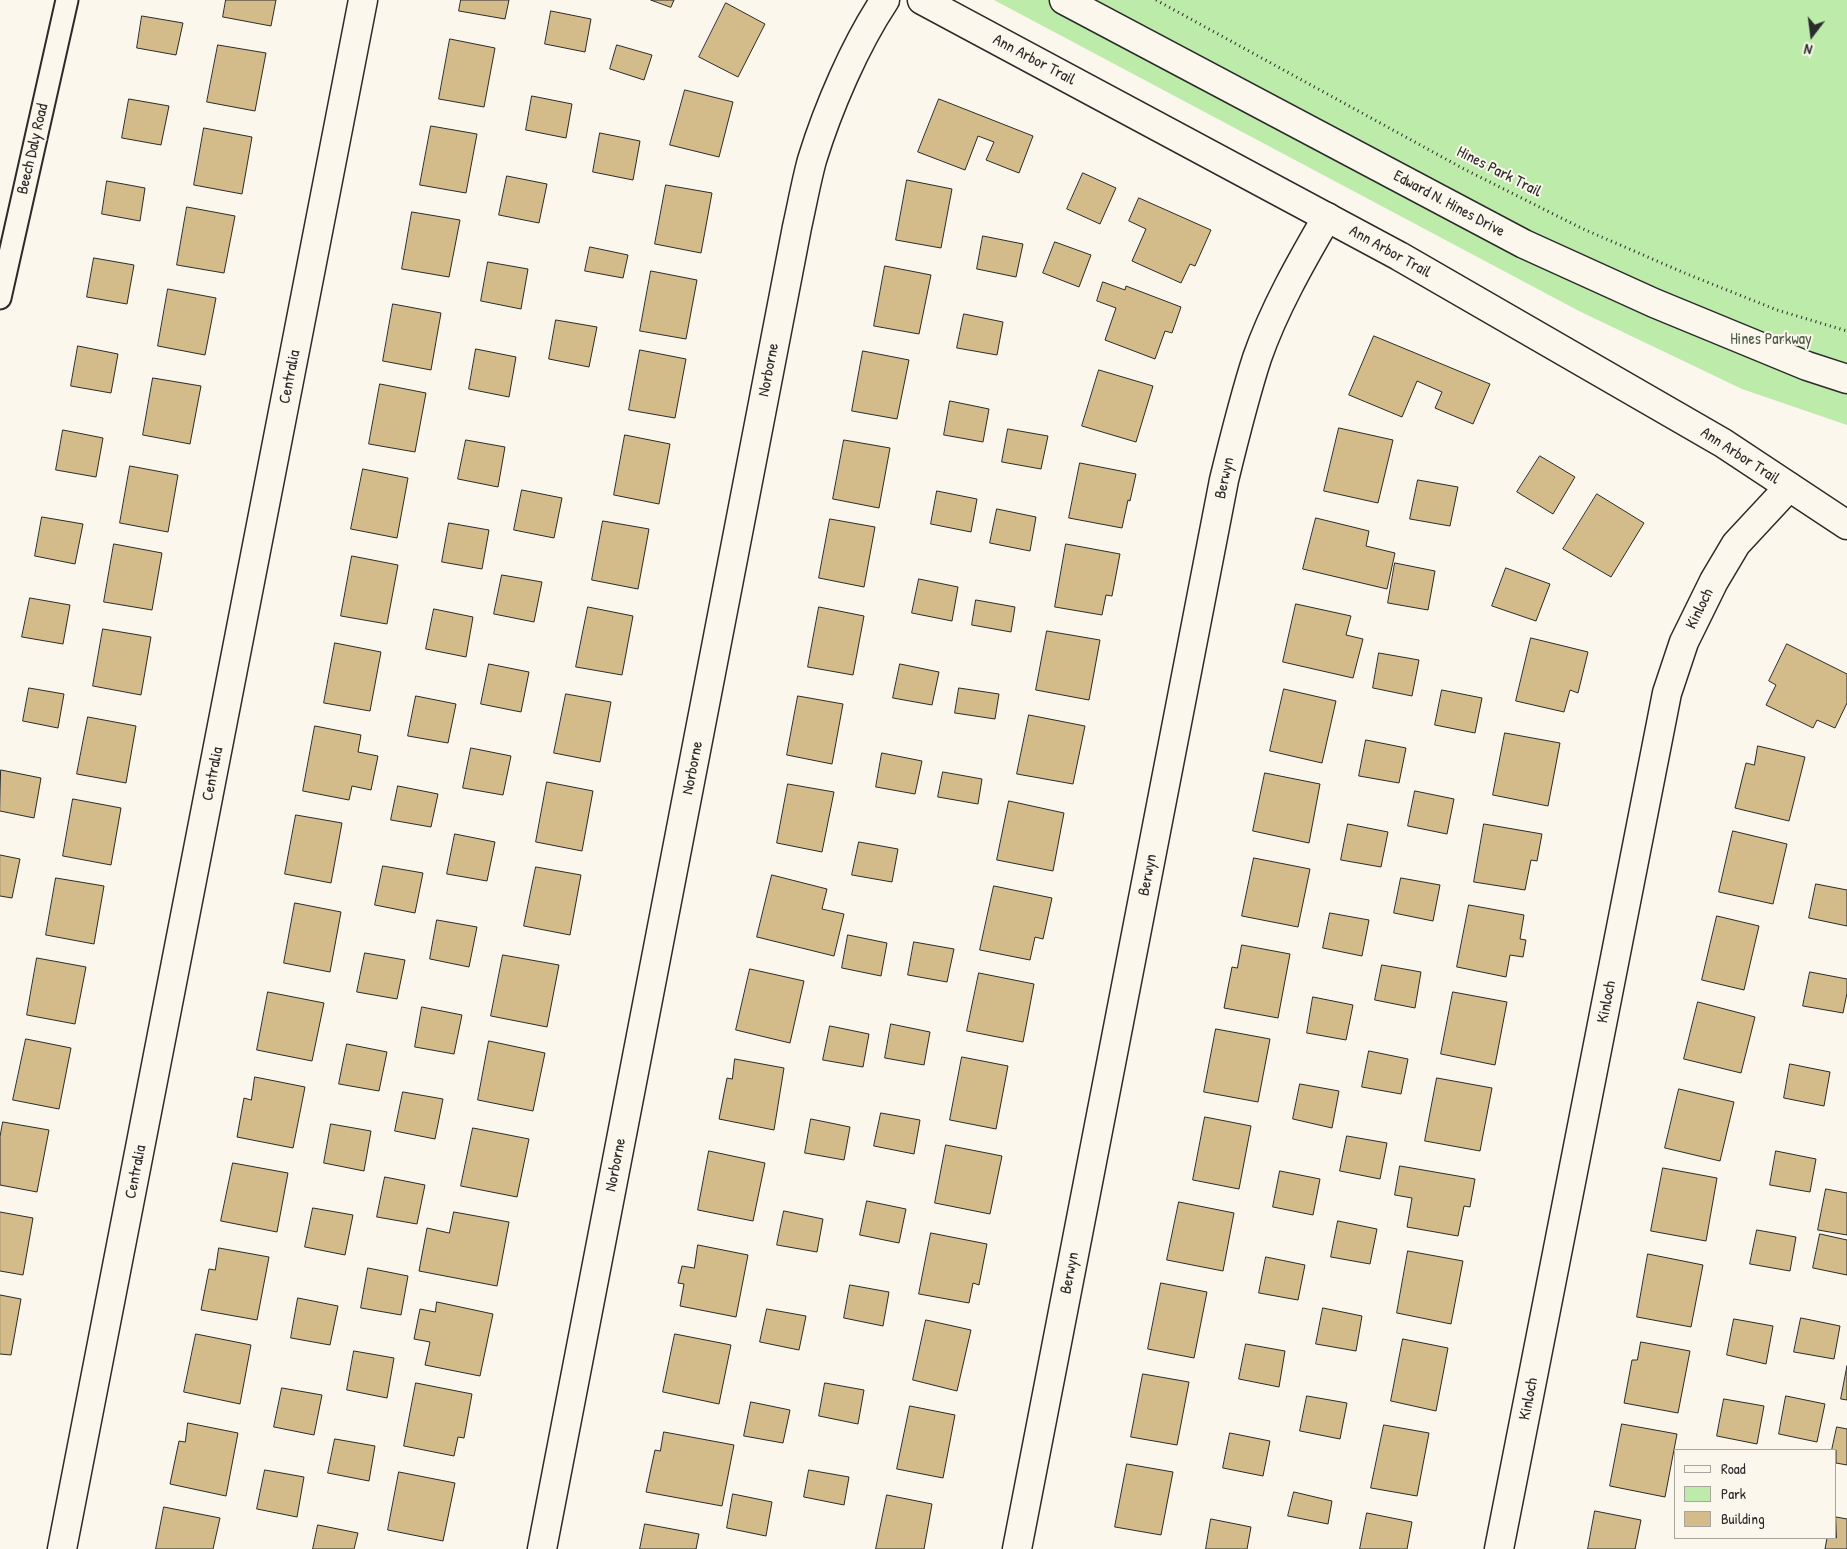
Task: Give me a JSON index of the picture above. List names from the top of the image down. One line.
{"streets":{"street":["Ann Arbor Trail","Edward N. Hines Drive","Norborne","Centralia","Berwyn","Kinloch"],"lane":["Beech Daly Road"],"path":["Hines Park Trail"]},"crossings":[["Ann Arbor Trail","Berwyn"],["Ann Arbor Trail","Kinloch"]],"parks":["Hines Parkway"],"legend":["Road","Park","Building"],"north":"bottom"}
